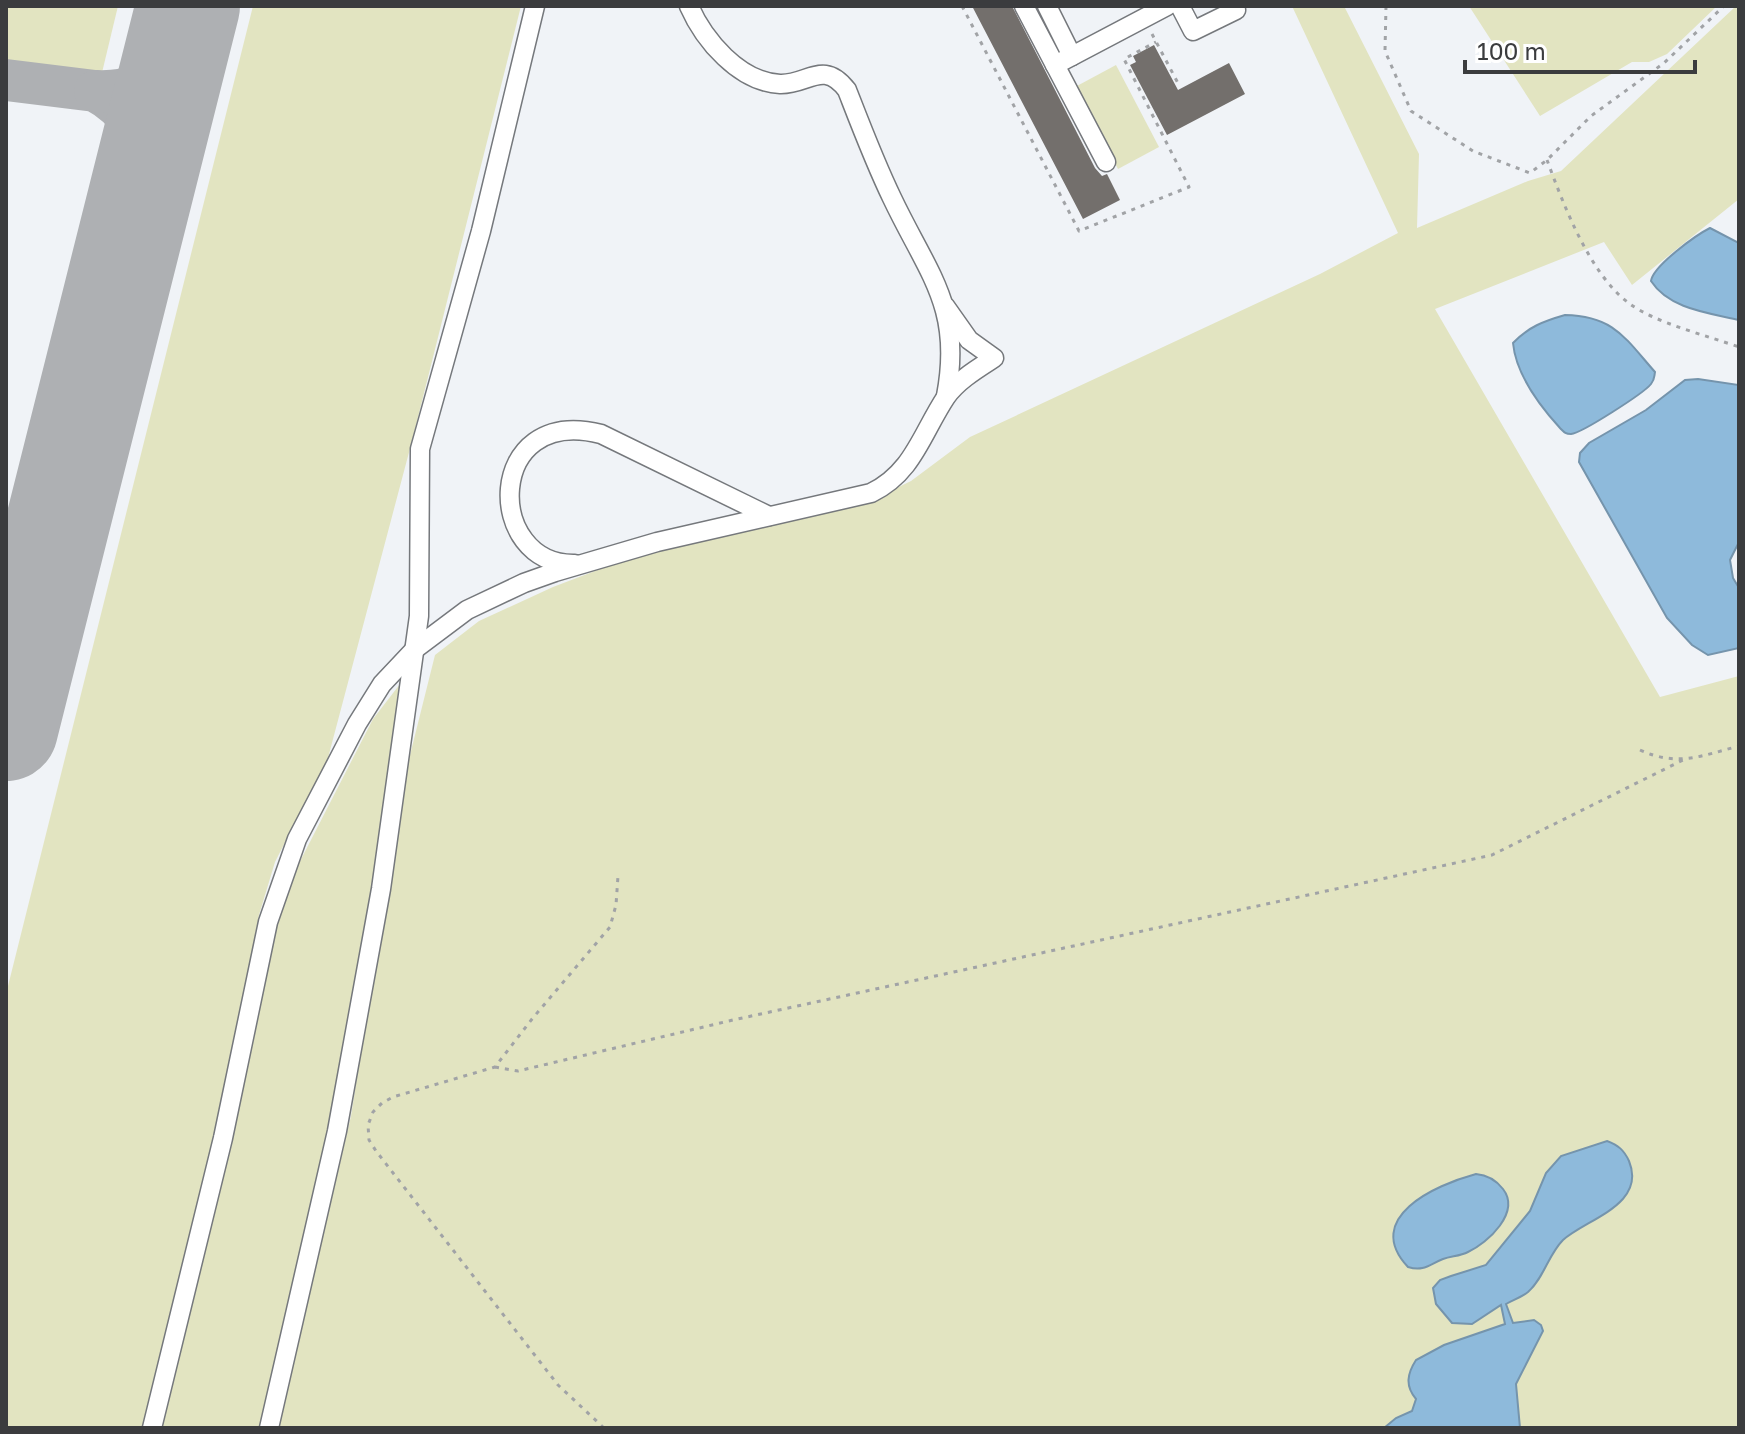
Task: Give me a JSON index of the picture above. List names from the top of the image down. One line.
{"scale_bar":"100 m"}
